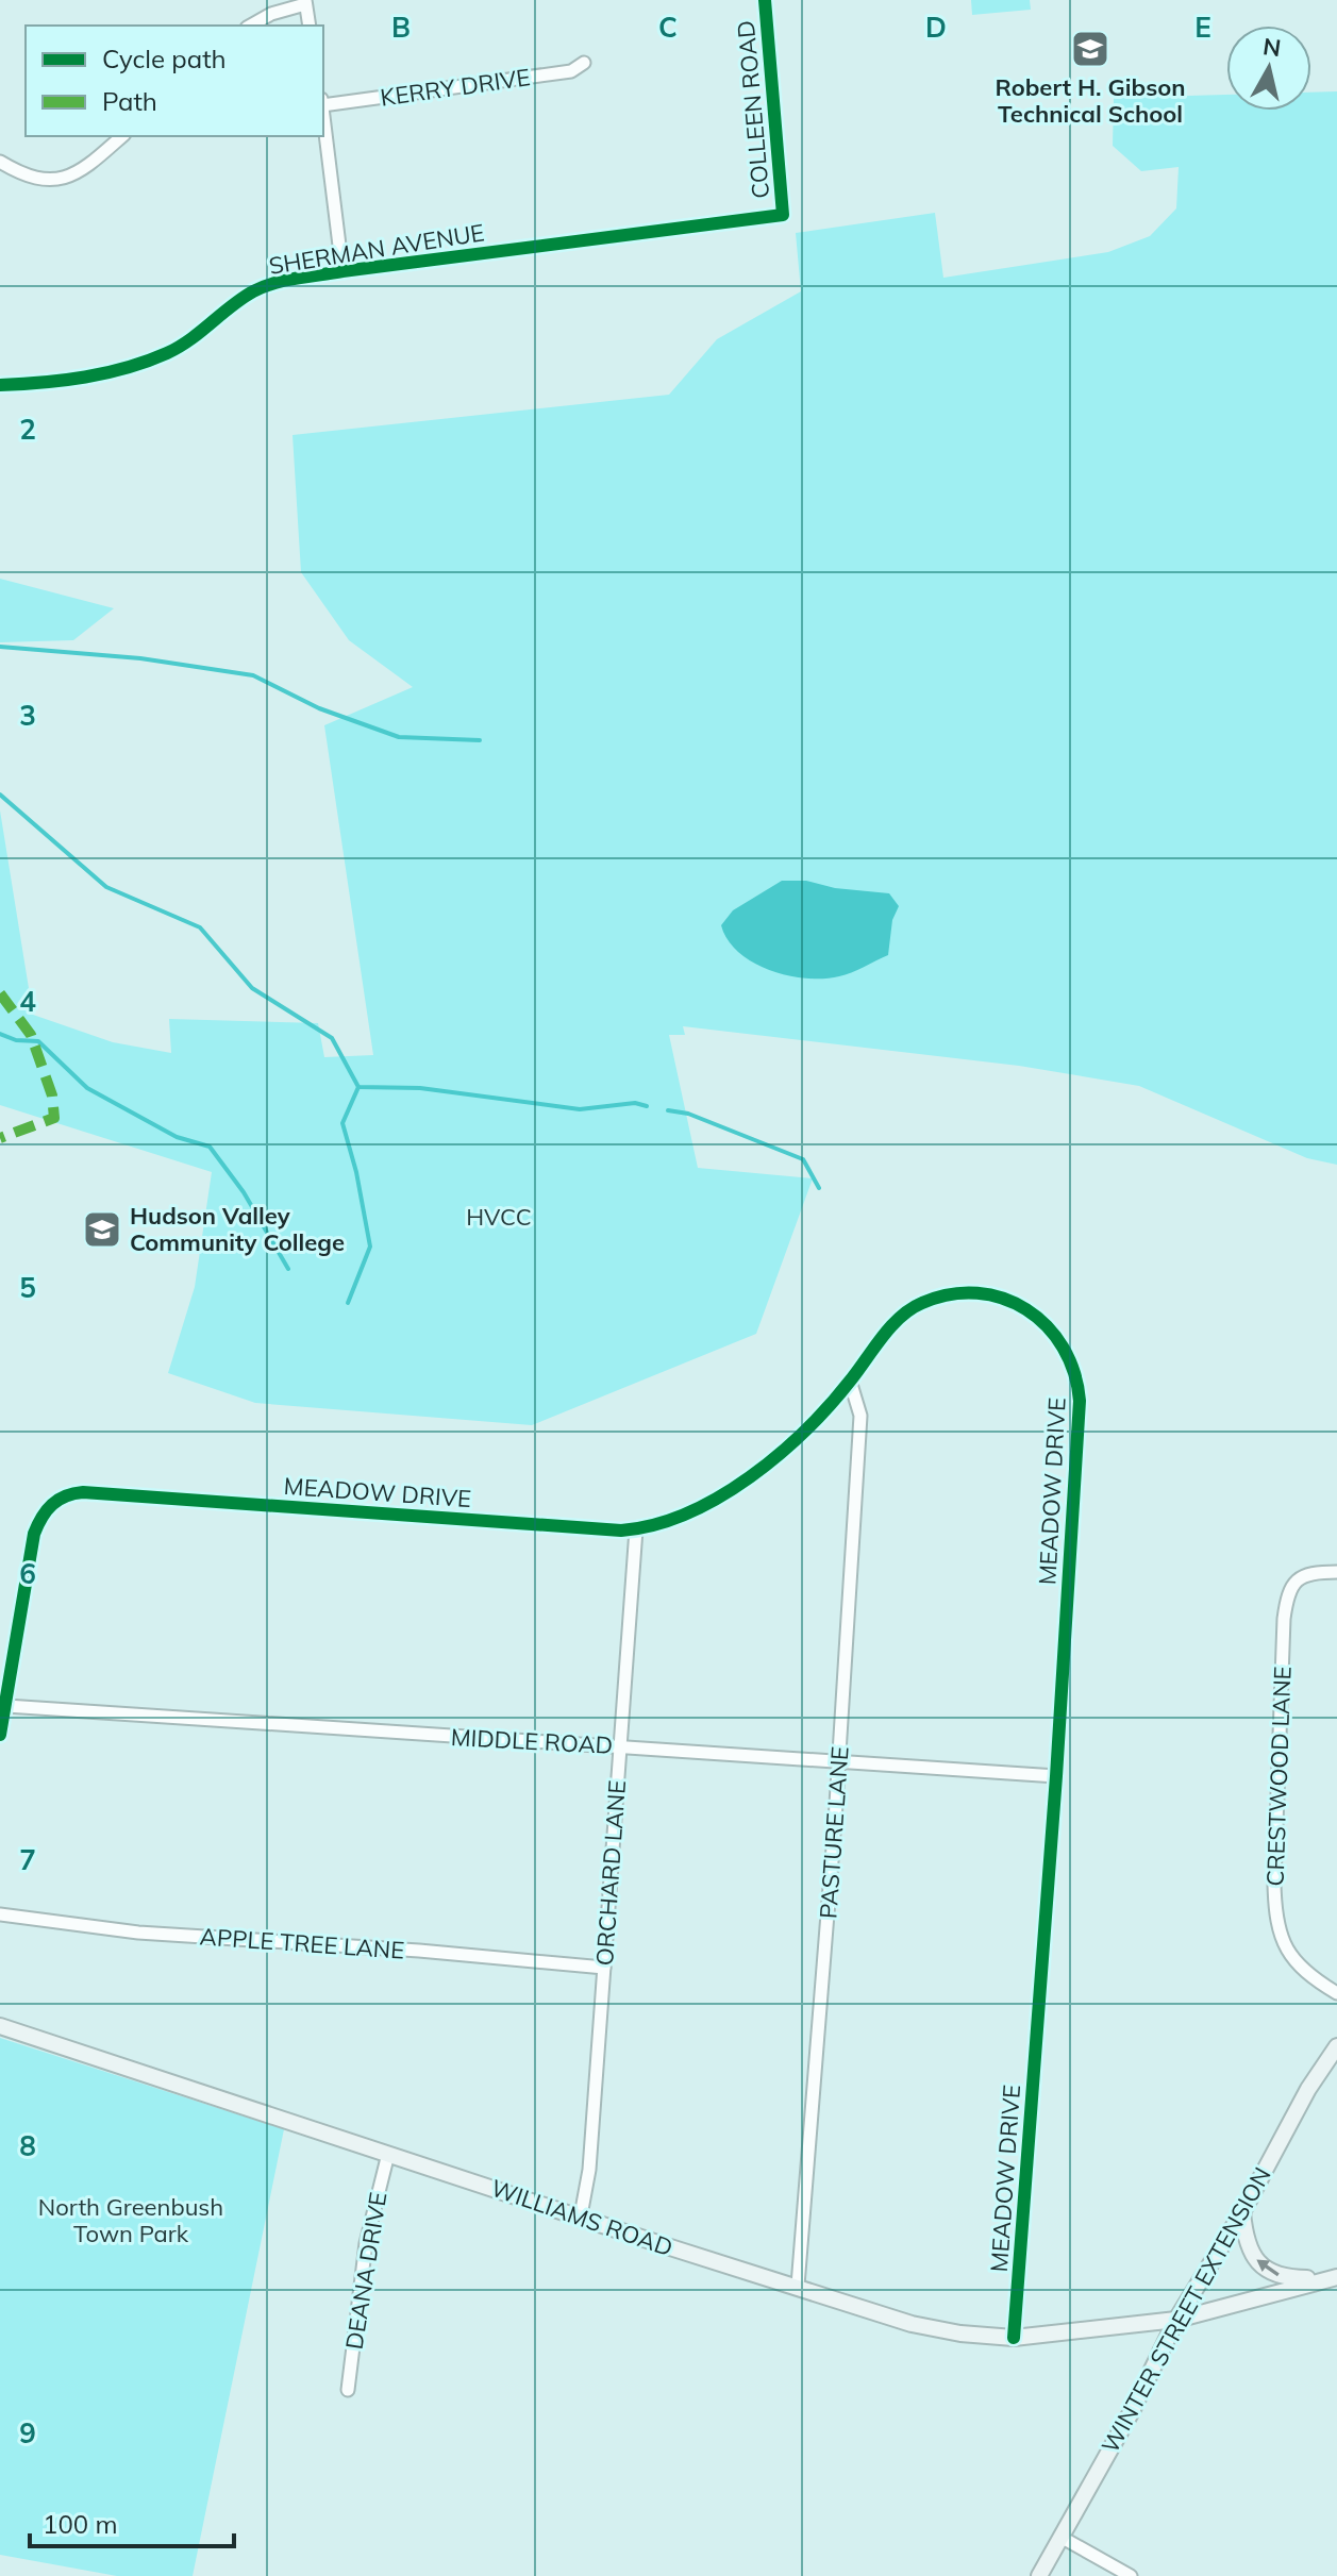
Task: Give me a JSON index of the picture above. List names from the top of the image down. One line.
{"streets":{"main road":["WILLIAMS ROAD","WINTER STREET EXTENSION"],"street":["KERRY DRIVE","COLLEEN ROAD","SHERMAN AVENUE","MEADOW DRIVE","MIDDLE ROAD","CRESTWOOD LANE","PASTURE LANE","ORCHARD LANE","APPLE TREE LANE","DEANA DRIVE"]},"crossings":[["COLLEEN ROAD","SHERMAN AVENUE"],["MEADOW DRIVE","MIDDLE ROAD"],["MEADOW DRIVE","PASTURE LANE"],["MEADOW DRIVE","ORCHARD LANE"],["MEADOW DRIVE","WILLIAMS ROAD"],["MIDDLE ROAD","PASTURE LANE"],["MIDDLE ROAD","ORCHARD LANE"],["PASTURE LANE","WILLIAMS ROAD"],["ORCHARD LANE","APPLE TREE LANE"],["ORCHARD LANE","WILLIAMS ROAD"],["WILLIAMS ROAD","DEANA DRIVE"],["WILLIAMS ROAD","WINTER STREET EXTENSION"]],"parks":["HVCC","North Greenbush Town Park"],"places":{"school or university":["Robert H. Gibson Technical School","Hudson Valley Community College"]},"legend":["Cycle path","Path"],"scale_bar":"100 m","north":"top","grid":{"columns":["B","C","D","E"],"rows":["2","3","4","5","6","7","8","9"]}}
